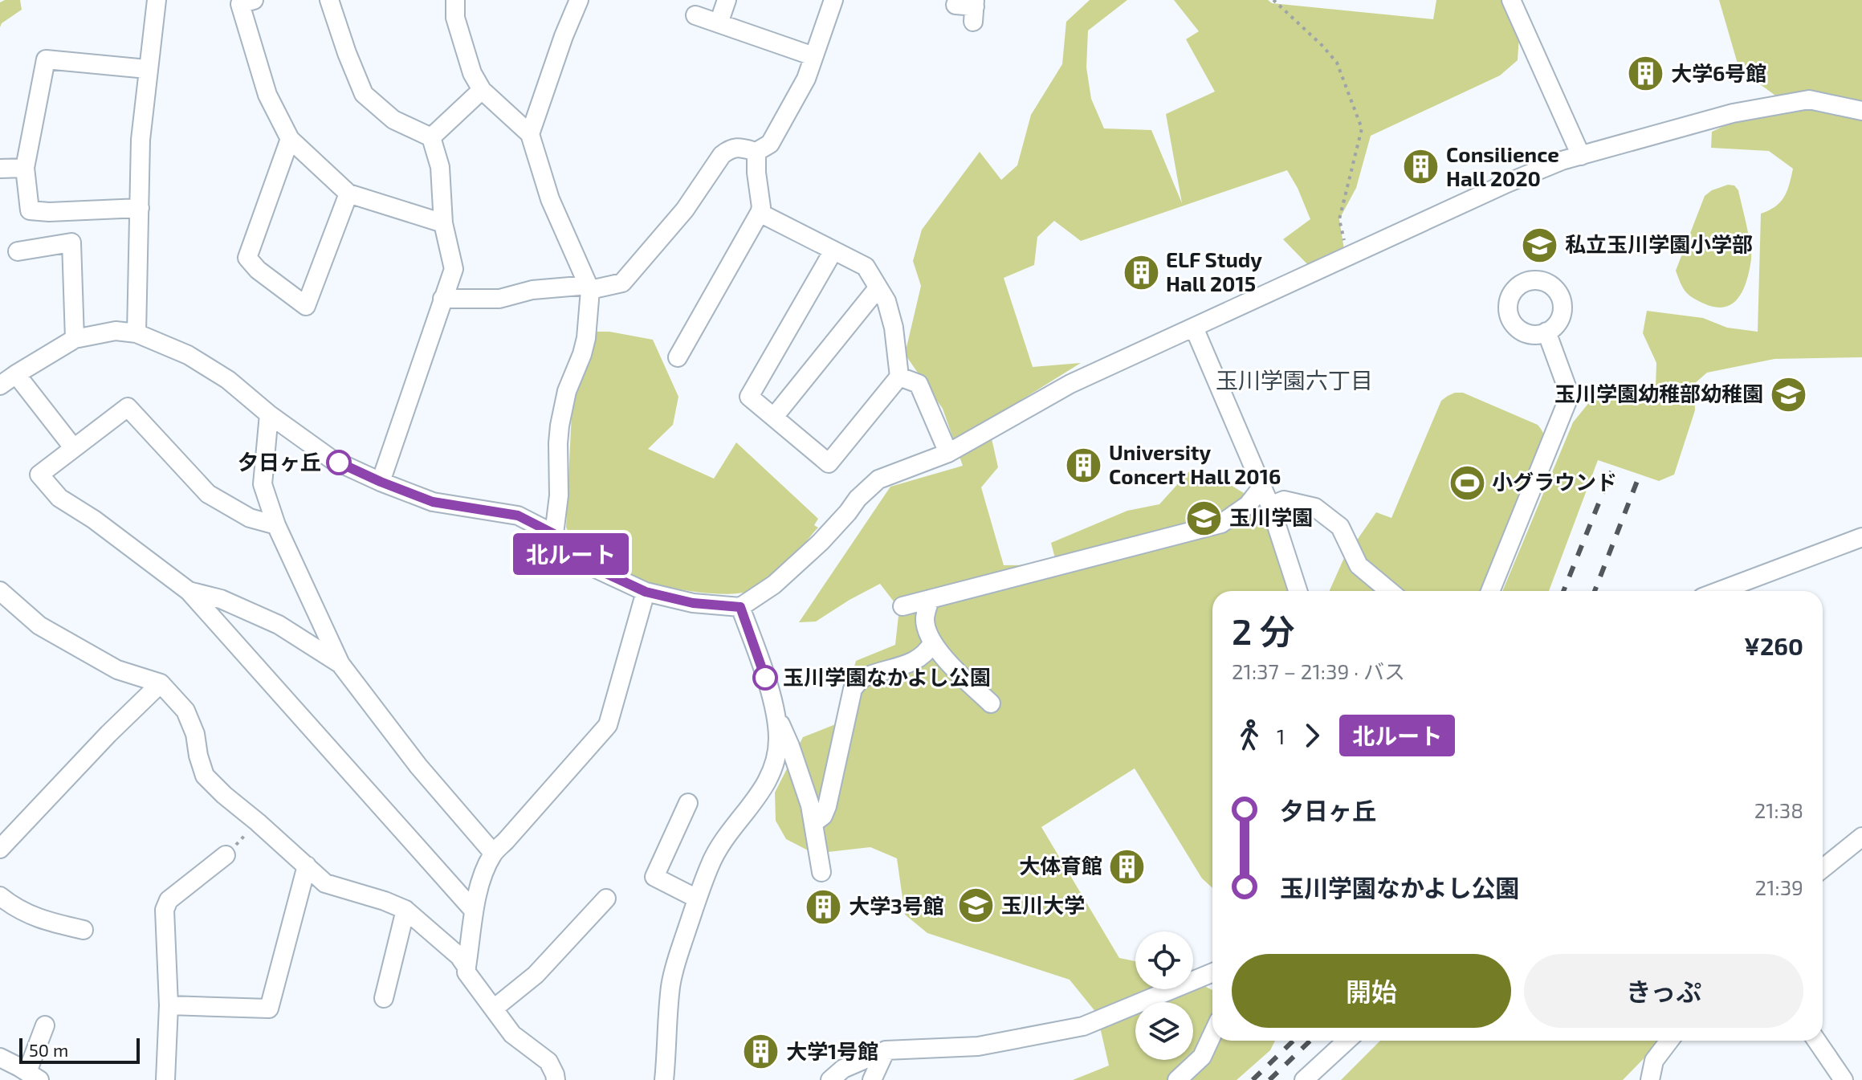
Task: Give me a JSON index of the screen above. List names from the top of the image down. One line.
{"districts":["玉川学園六丁目"],"places":{"building":["大学6号館","Consilience Hall 2020","ELF Study Hall 2015","University Concert Hall 2016","大体育館","大学3号館","大学1号館"],"school or university":["私立玉川学園小学部","玉川学園幼稚部幼稚園","玉川学園","玉川大学"],"other":["夕日ヶ丘","玉川学園なかよし公園"],"sports":["小グラウンド"]},"lines":["bus line 北ルート"],"scale_bar":"50 m","page":{"on_map":"北ルート","heading":["2 分","21:37 – 21:39 · バス","¥260"],"legs":["1","北ルート"],"list":[{"name":"夕日ヶ丘","value":"21:38"},{"name":"玉川学園なかよし公園","value":"21:39"}],"buttons":["開始","きっぷ"],"scale":"50 m"}}
